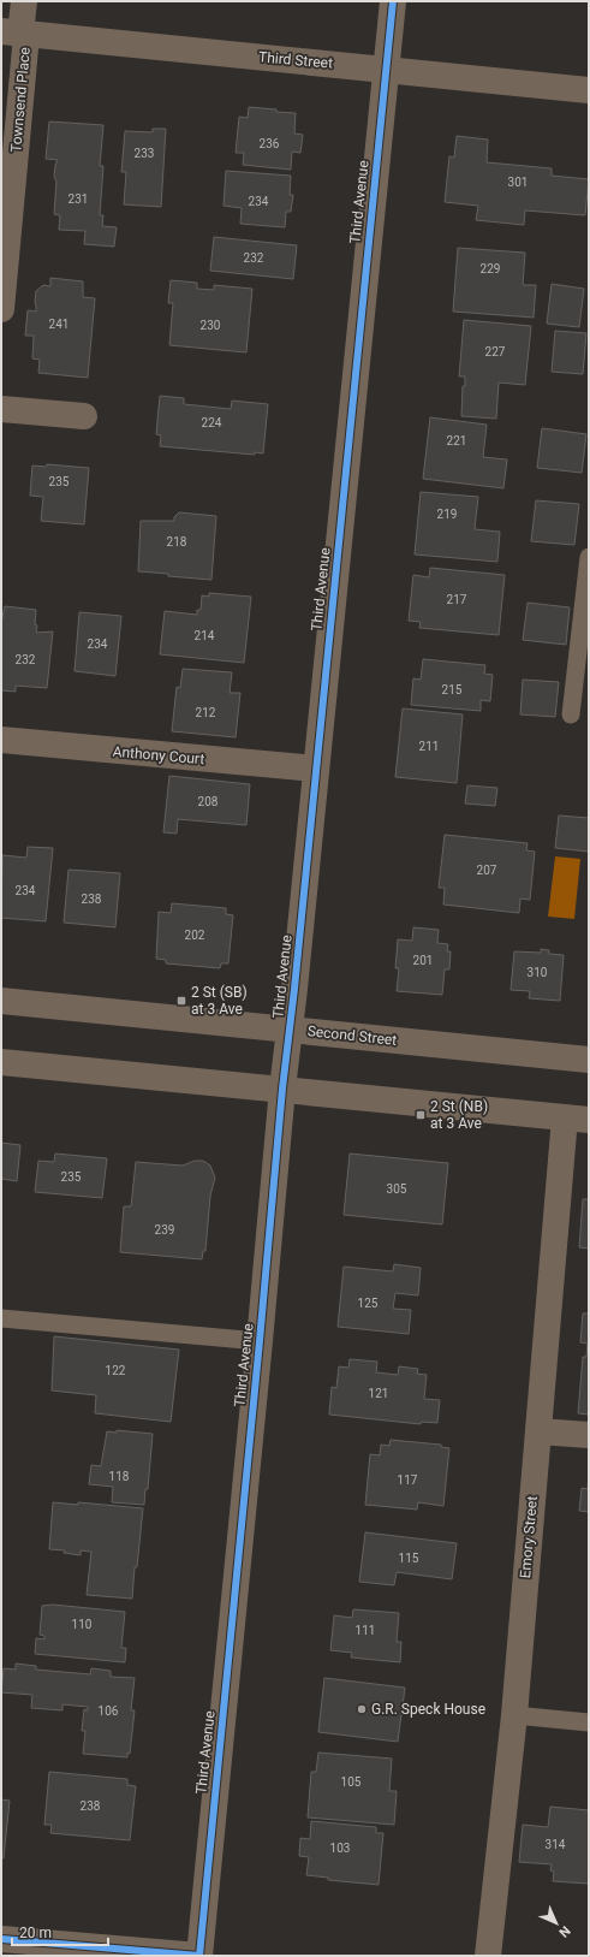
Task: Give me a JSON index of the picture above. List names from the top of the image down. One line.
{"streets":{"street":["Third Street","Townsend Place","Third Avenue","Anthony Court","Second Street","Emory Street"]},"crossings":[["Third Street","Townsend Place"],["Third Street","Third Avenue"],["Third Avenue","Anthony Court"],["Third Avenue","Second Street"]],"places":{"transit":["2 St (SB) at 3 Ave","2 St (NB) at 3 Ave"],"other":["G.R. Speck House"]},"house_numbers":["236","233","301","231","234","232","229","241","230","227","224","221","235","219","218","217","214","234","232","215","212","211","208","207","234","238","202","201","310","235","305","239","125","122","121","118","117","115","110","111","106","105","238","314","103"],"scale_bar":"20 m","north":"bottom right"}
